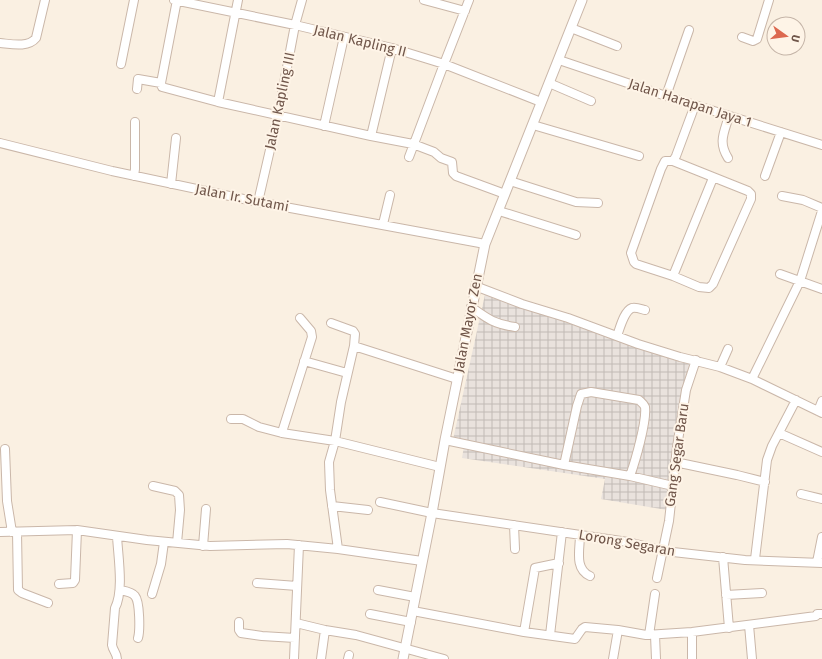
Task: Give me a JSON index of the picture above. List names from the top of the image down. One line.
{"streets":{"street":["Jalan Kapling II","Jalan Kapling III","Jalan Harapan Jaya 1","Jalan Ir. Sutami","Jalan Mayor Zen","Gang Segar Baru","Lorong Segaran"]},"crossings":[["Jalan Kapling II","Jalan Kapling III"],["Jalan Kapling II","Jalan Mayor Zen"],["Jalan Kapling III","Jalan Ir. Sutami"],["Jalan Harapan Jaya 1","Jalan Mayor Zen"],["Jalan Ir. Sutami","Jalan Mayor Zen"],["Jalan Mayor Zen","Lorong Segaran"],["Gang Segar Baru","Lorong Segaran"]],"north":"right"}
